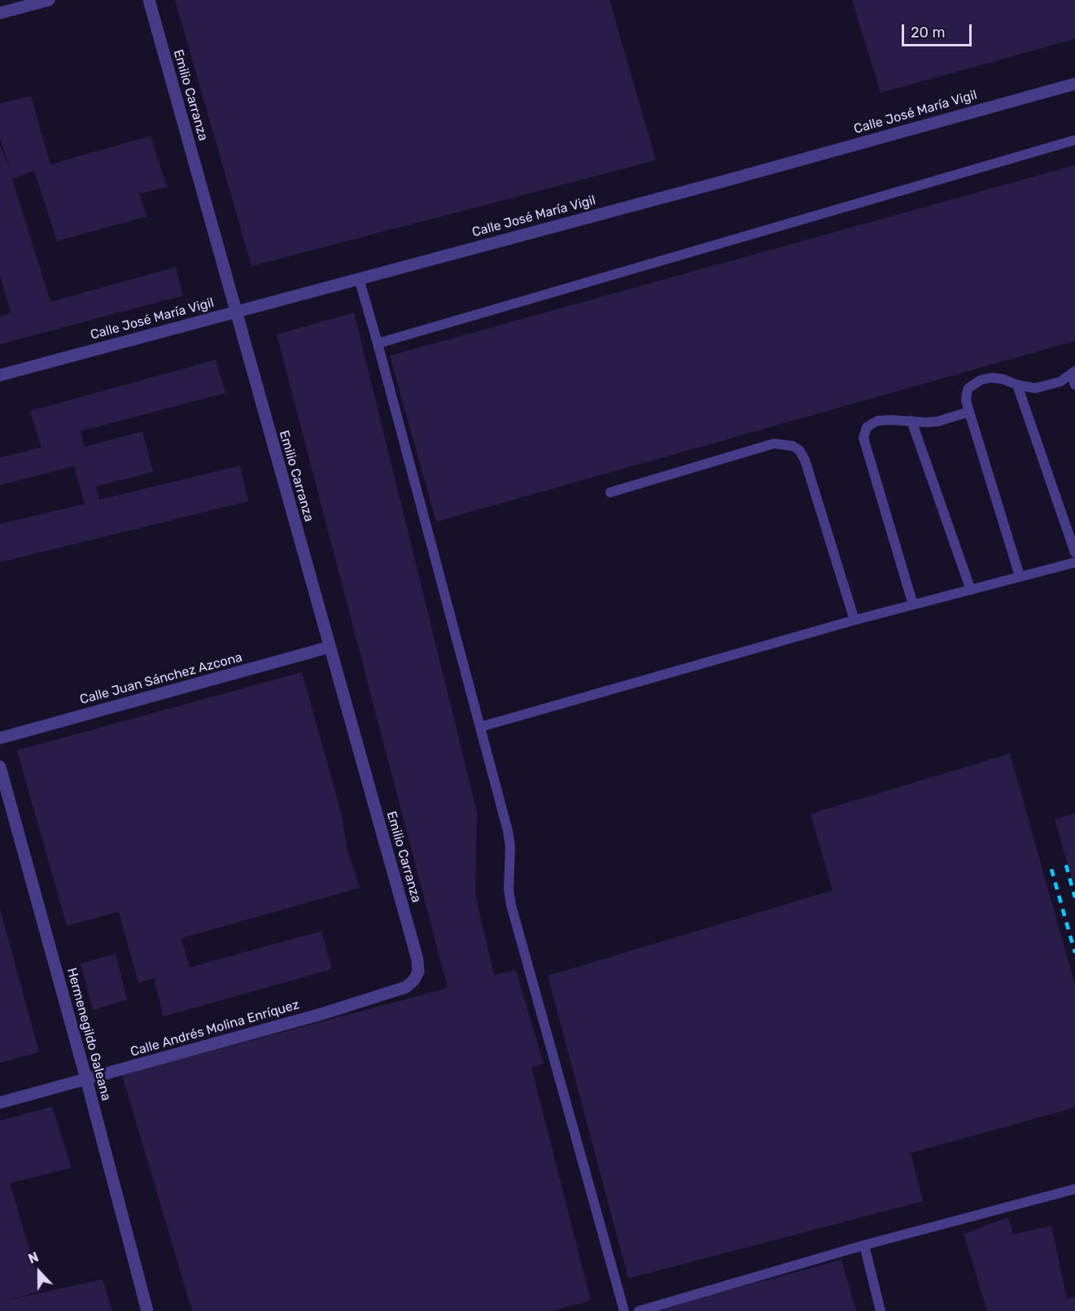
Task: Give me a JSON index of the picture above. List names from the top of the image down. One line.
{"streets":{"street":["Emilio Carranza","Calle José María Vigil","Calle Juan Sánchez Azcona","Calle Andrés Molina Enríquez","Hermenegildo Galeana"]},"crossings":[["Emilio Carranza","Calle José María Vigil"],["Emilio Carranza","Calle Juan Sánchez Azcona"],["Emilio Carranza","Calle Andrés Molina Enríquez"],["Calle Andrés Molina Enríquez","Hermenegildo Galeana"]],"scale_bar":"20 m","north":"top"}
